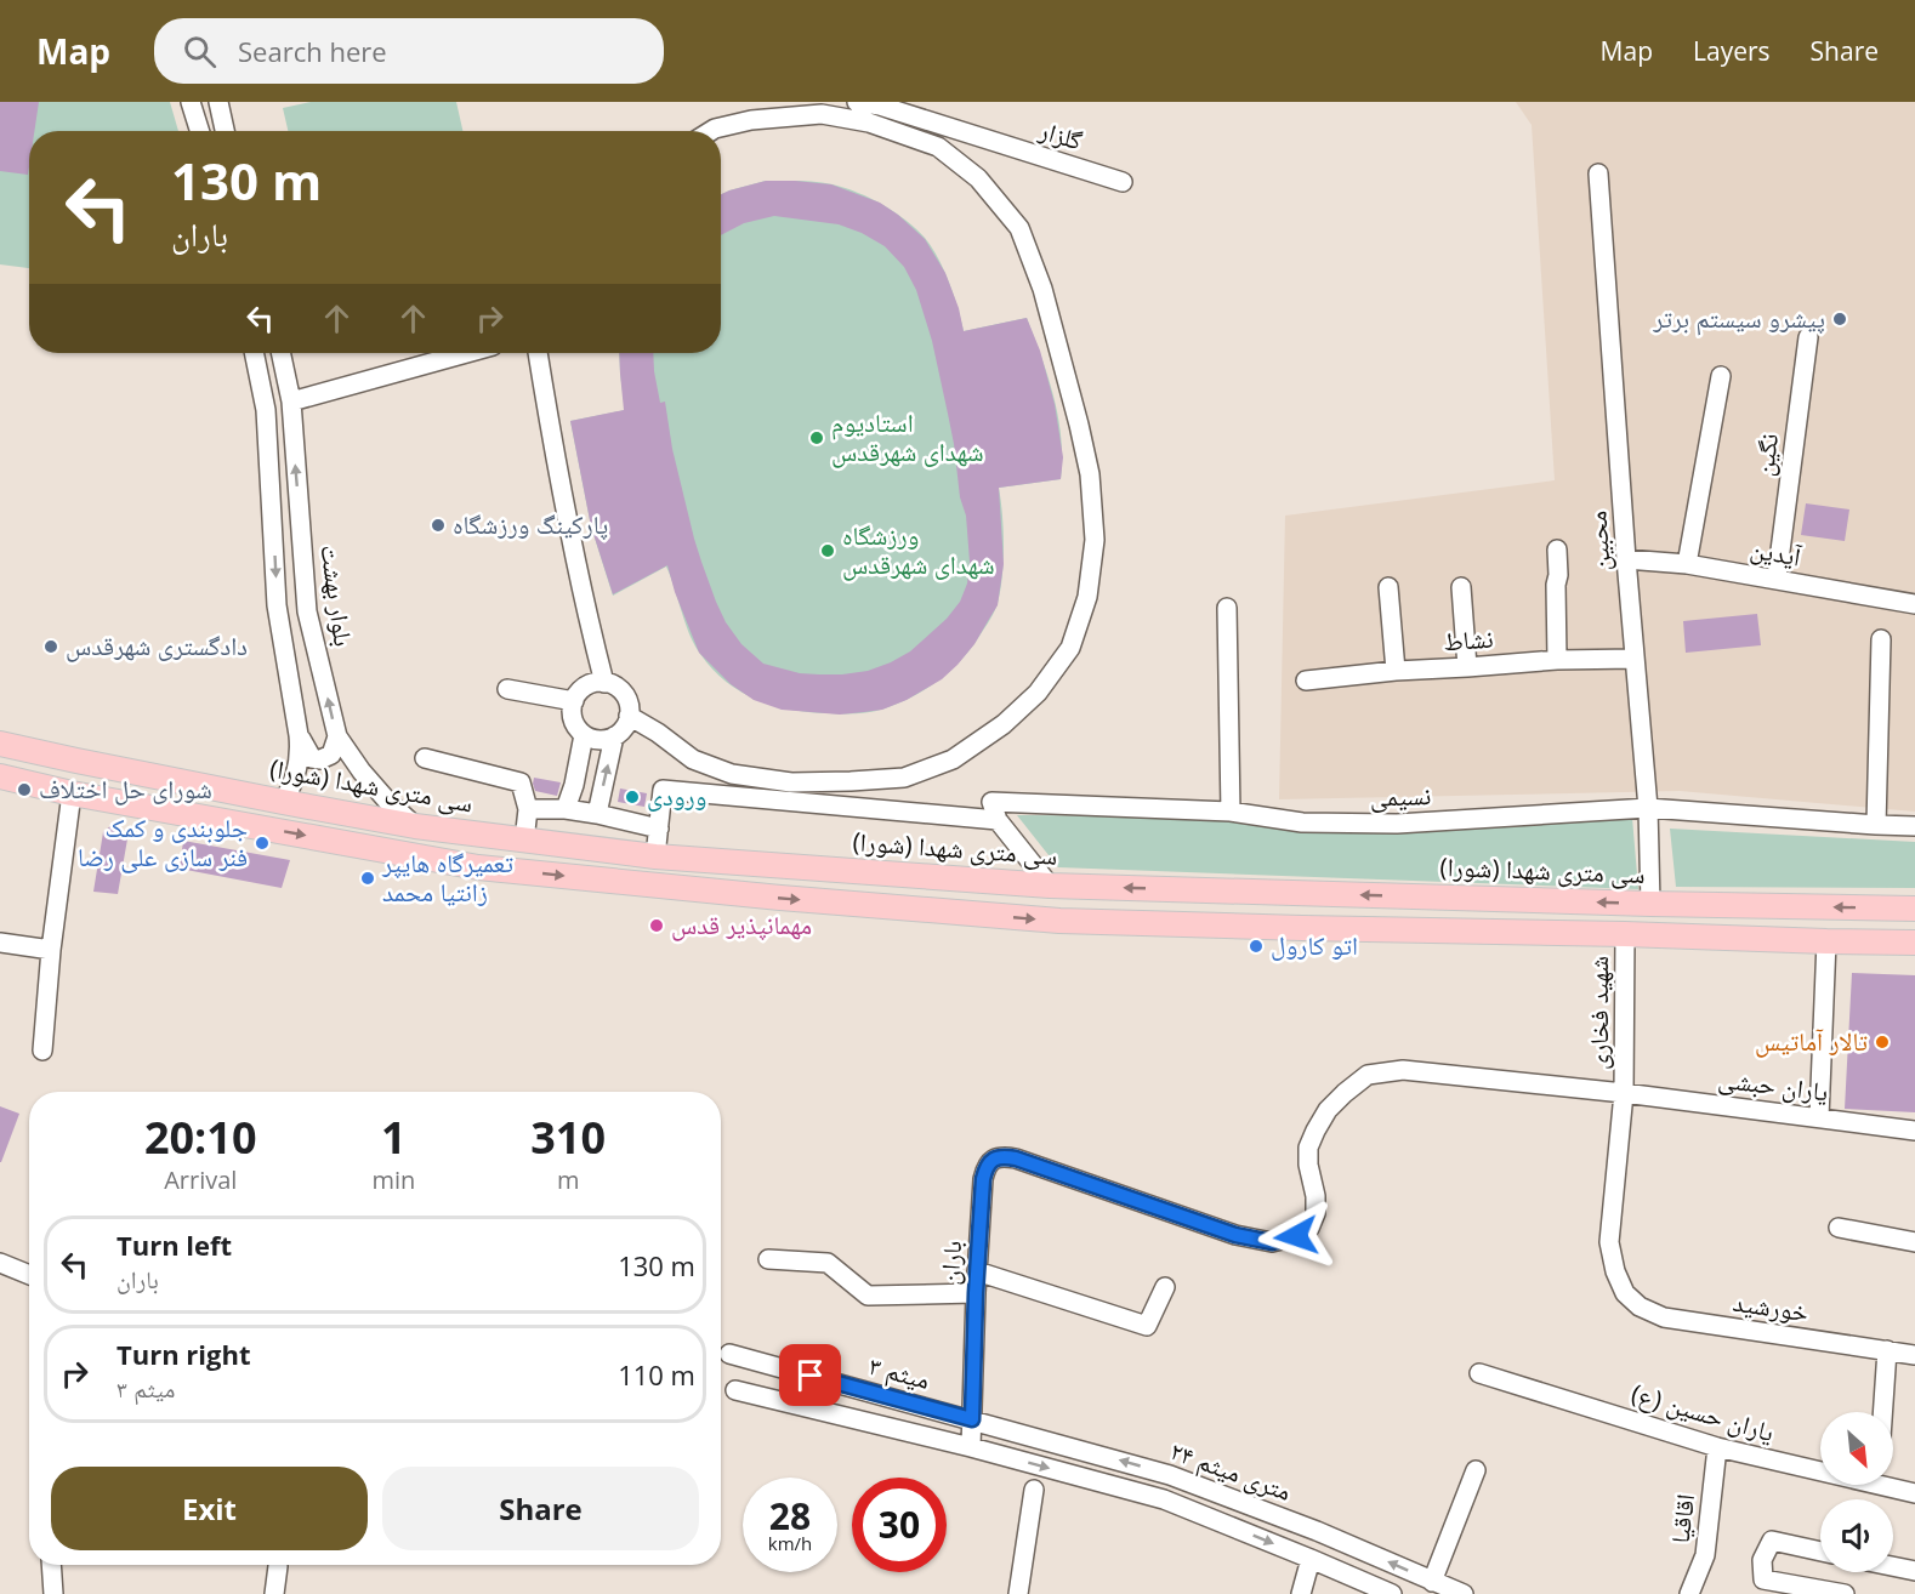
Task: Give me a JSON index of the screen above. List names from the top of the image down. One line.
{"streets":{"main road":["سی متری شهدا (شورا)"],"street":["گلزار","نگین","محبین","آیدین","بلوار بهشت","نشاط","نسیمی","شهید فخاری","یاران حبشی","باران","خورشید","میثم ۳","یاران حسین (ع)","۲۴ متری میثم","اقاقیا"]},"crossings":[["نگین","آیدین"],["محبین","آیدین"],["محبین","نشاط"],["محبین","سی متری شهدا (شورا)"],["محبین","نسیمی"],["بلوار بهشت","سی متری شهدا (شورا)"],["شهید فخاری","یاران حبشی"],["شهید فخاری","خورشید"],["یاران حبشی","باران"],["باران","میثم ۳"],["باران","۲۴ متری میثم"],["میثم ۳","۲۴ متری میثم"],["یاران حسین (ع)","اقاقیا"]],"places":["پیشرو سیستم برتر","استادیوم شهدای شهرقدس","پارکینگ ورزشگاه","ورزشگاه شهدای شهرقدس","دادگستری شهرقدس","شورای حل اختلاف","ورودی","جلوبندی و کمک فنر سازی علی رضا","تعمیرگاه هایپر زانتیا محمد","مهمانپذیر قدس","اتو کارول","تالار آماتیس"],"north":"bottom right","page":{"header":"Map","search":"Search here","nav":["Map","Layers","Share"],"turn":["130 m","باران"],"eta":["20:10","Arrival","1","min","310","m"],"list":[{"name":"Turn left","note":"باران","value":"130 m"},{"name":"Turn right","note":"میثم ۳","value":"110 m"}],"buttons":["Exit","Share"],"speed":"28 km/h","limit":"30"}}
